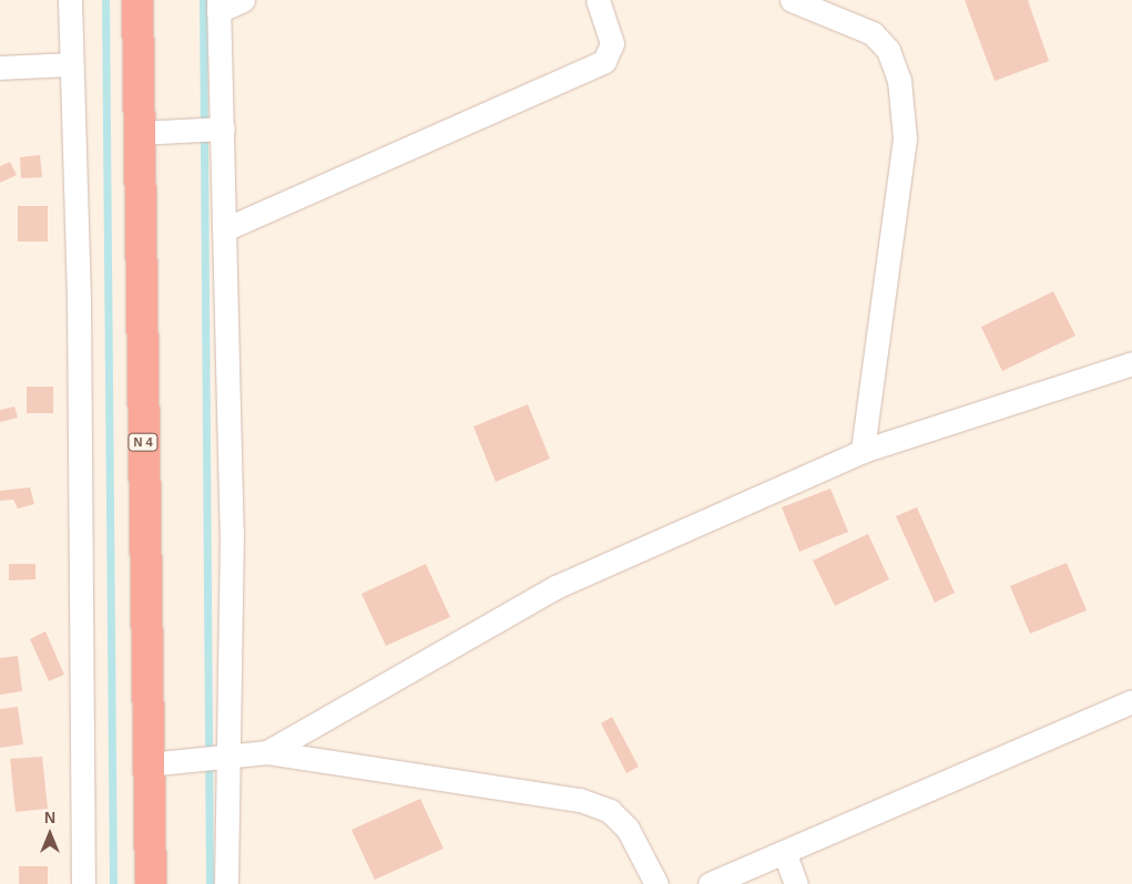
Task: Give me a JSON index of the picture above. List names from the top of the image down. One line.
{"streets":{"highway":["N 4"]},"north":"top"}
